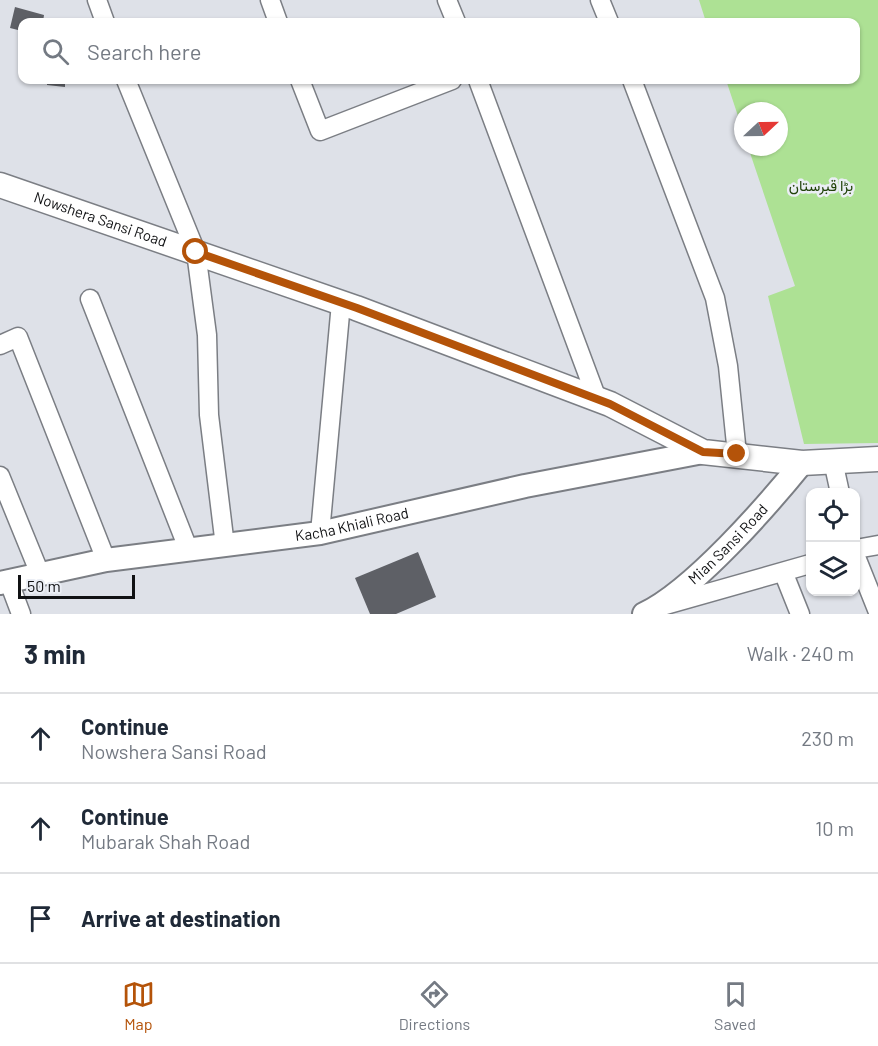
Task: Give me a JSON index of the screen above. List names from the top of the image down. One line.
{"streets":{"main road":["Nowshera Sansi Road"],"street":["Kacha Khiali Road","Mian Sansi Road"]},"crossings":[["Nowshera Sansi Road","Kacha Khiali Road"]],"parks":["بڑا قبرستان"],"scale_bar":"50 m","north":"right","page":{"search":"Search here","scale":"50 m","heading":["3 min","Walk · 240 m"],"list":[["Continue","Nowshera Sansi Road","230 m"],["Continue","Mubarak Shah Road","10 m"],"Arrive at destination"],"nav":["Map","Directions","Saved"]}}
